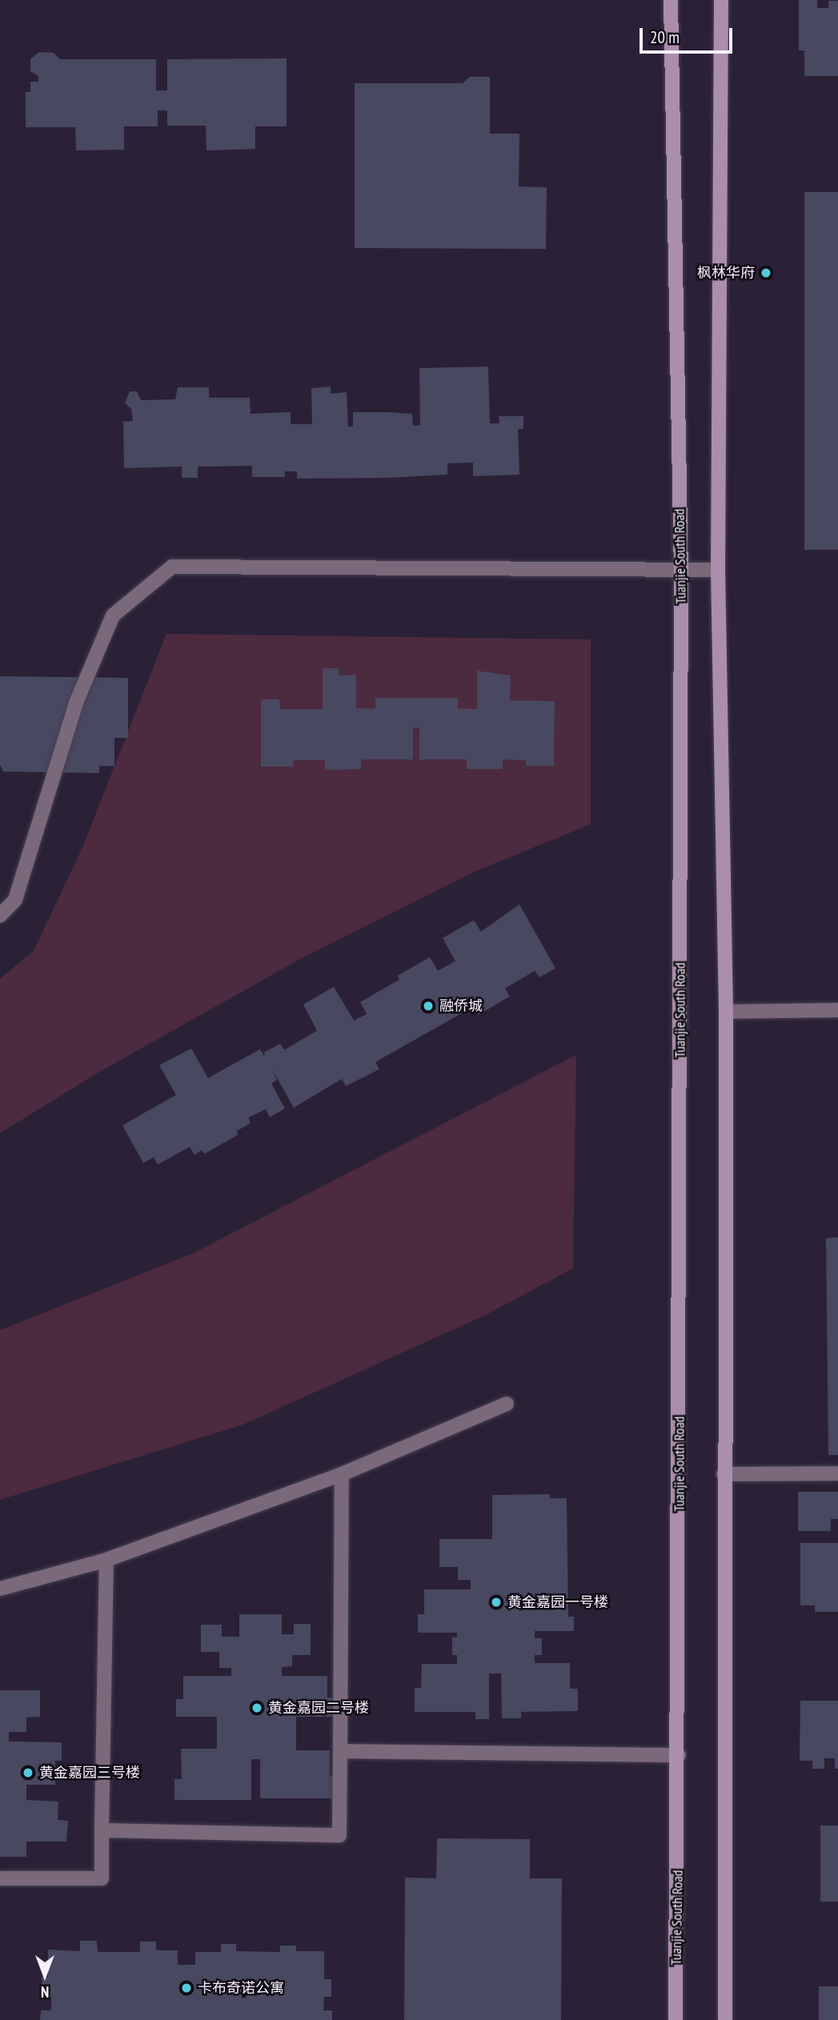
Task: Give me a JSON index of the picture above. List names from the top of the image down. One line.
{"streets":{"main road":["Tuanjie South Road"]},"places":["枫林华府","融侨城","黄金嘉园一号楼","黄金嘉园二号楼","黄金嘉园三号楼","卡布奇诺公寓"],"scale_bar":"20 m","north":"bottom"}
